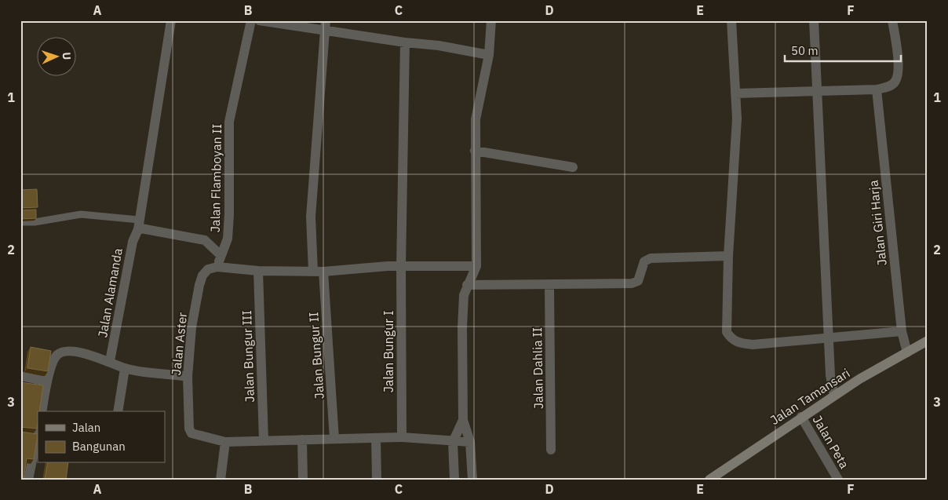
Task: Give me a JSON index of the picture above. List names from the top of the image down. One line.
{"streets":{"main road":["Jalan Tamansari"],"street":["Jalan Flamboyan II","Jalan Giri Harja","Jalan Alamanda","Jalan Aster","Jalan Bungur I","Jalan Bungur II","Jalan Bungur III","Jalan Dahlia II","Jalan Peta"]},"crossings":[["Jalan Flamboyan II","Jalan Aster"],["Jalan Giri Harja","Jalan Tamansari"],["Jalan Tamansari","Jalan Peta"]],"legend":["Jalan","Bangunan"],"scale_bar":"50 m","north":"right","grid":{"columns":["A","B","C","D","E","F"],"rows":["1","2","3"]}}
